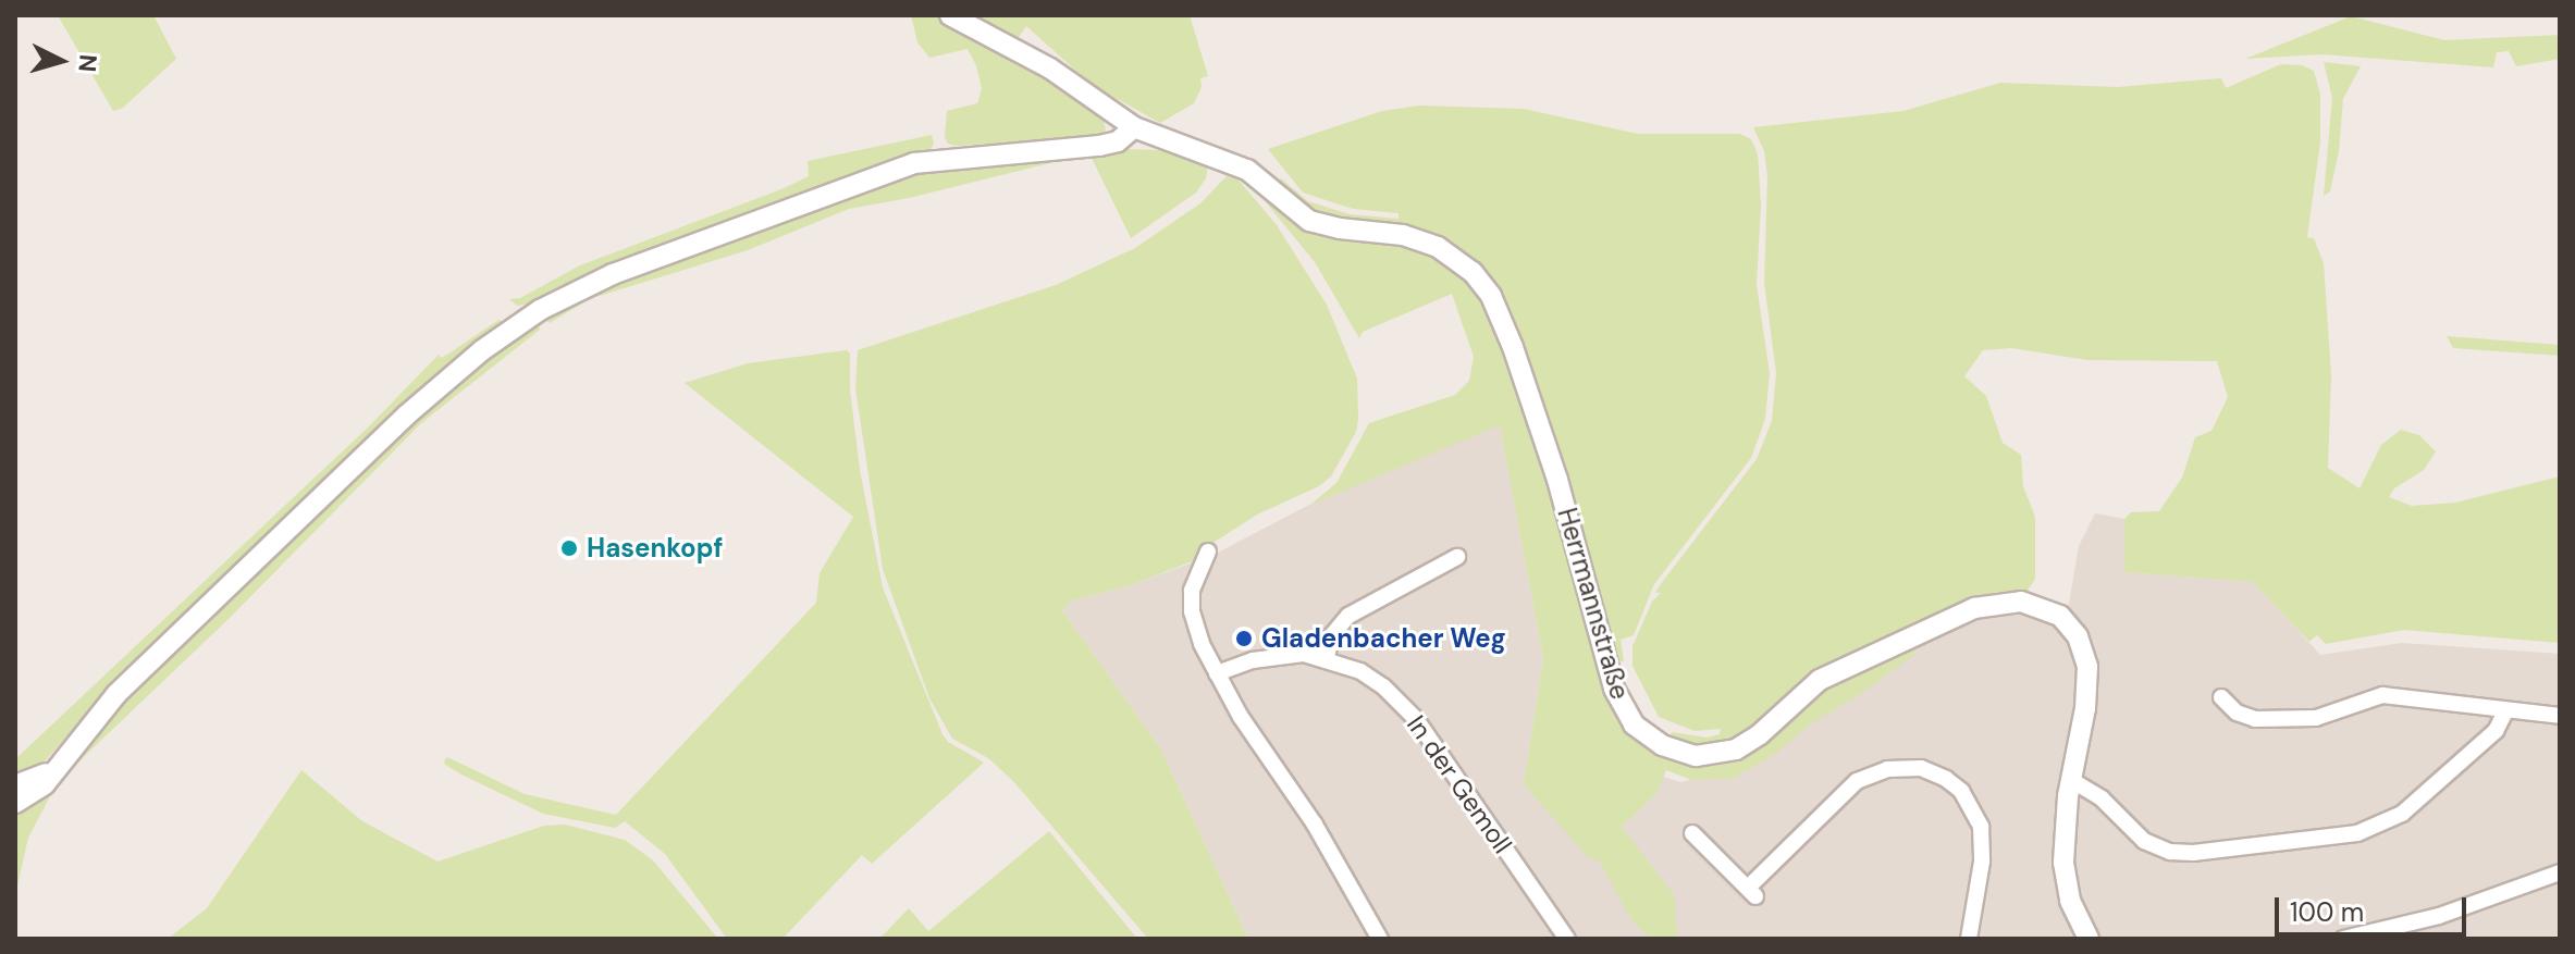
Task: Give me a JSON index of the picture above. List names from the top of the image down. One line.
{"streets":{"street":["Herrmannstraße","In der Gemoll"]},"places":["Hasenkopf","Gladenbacher Weg"],"scale_bar":"100 m","north":"right"}
